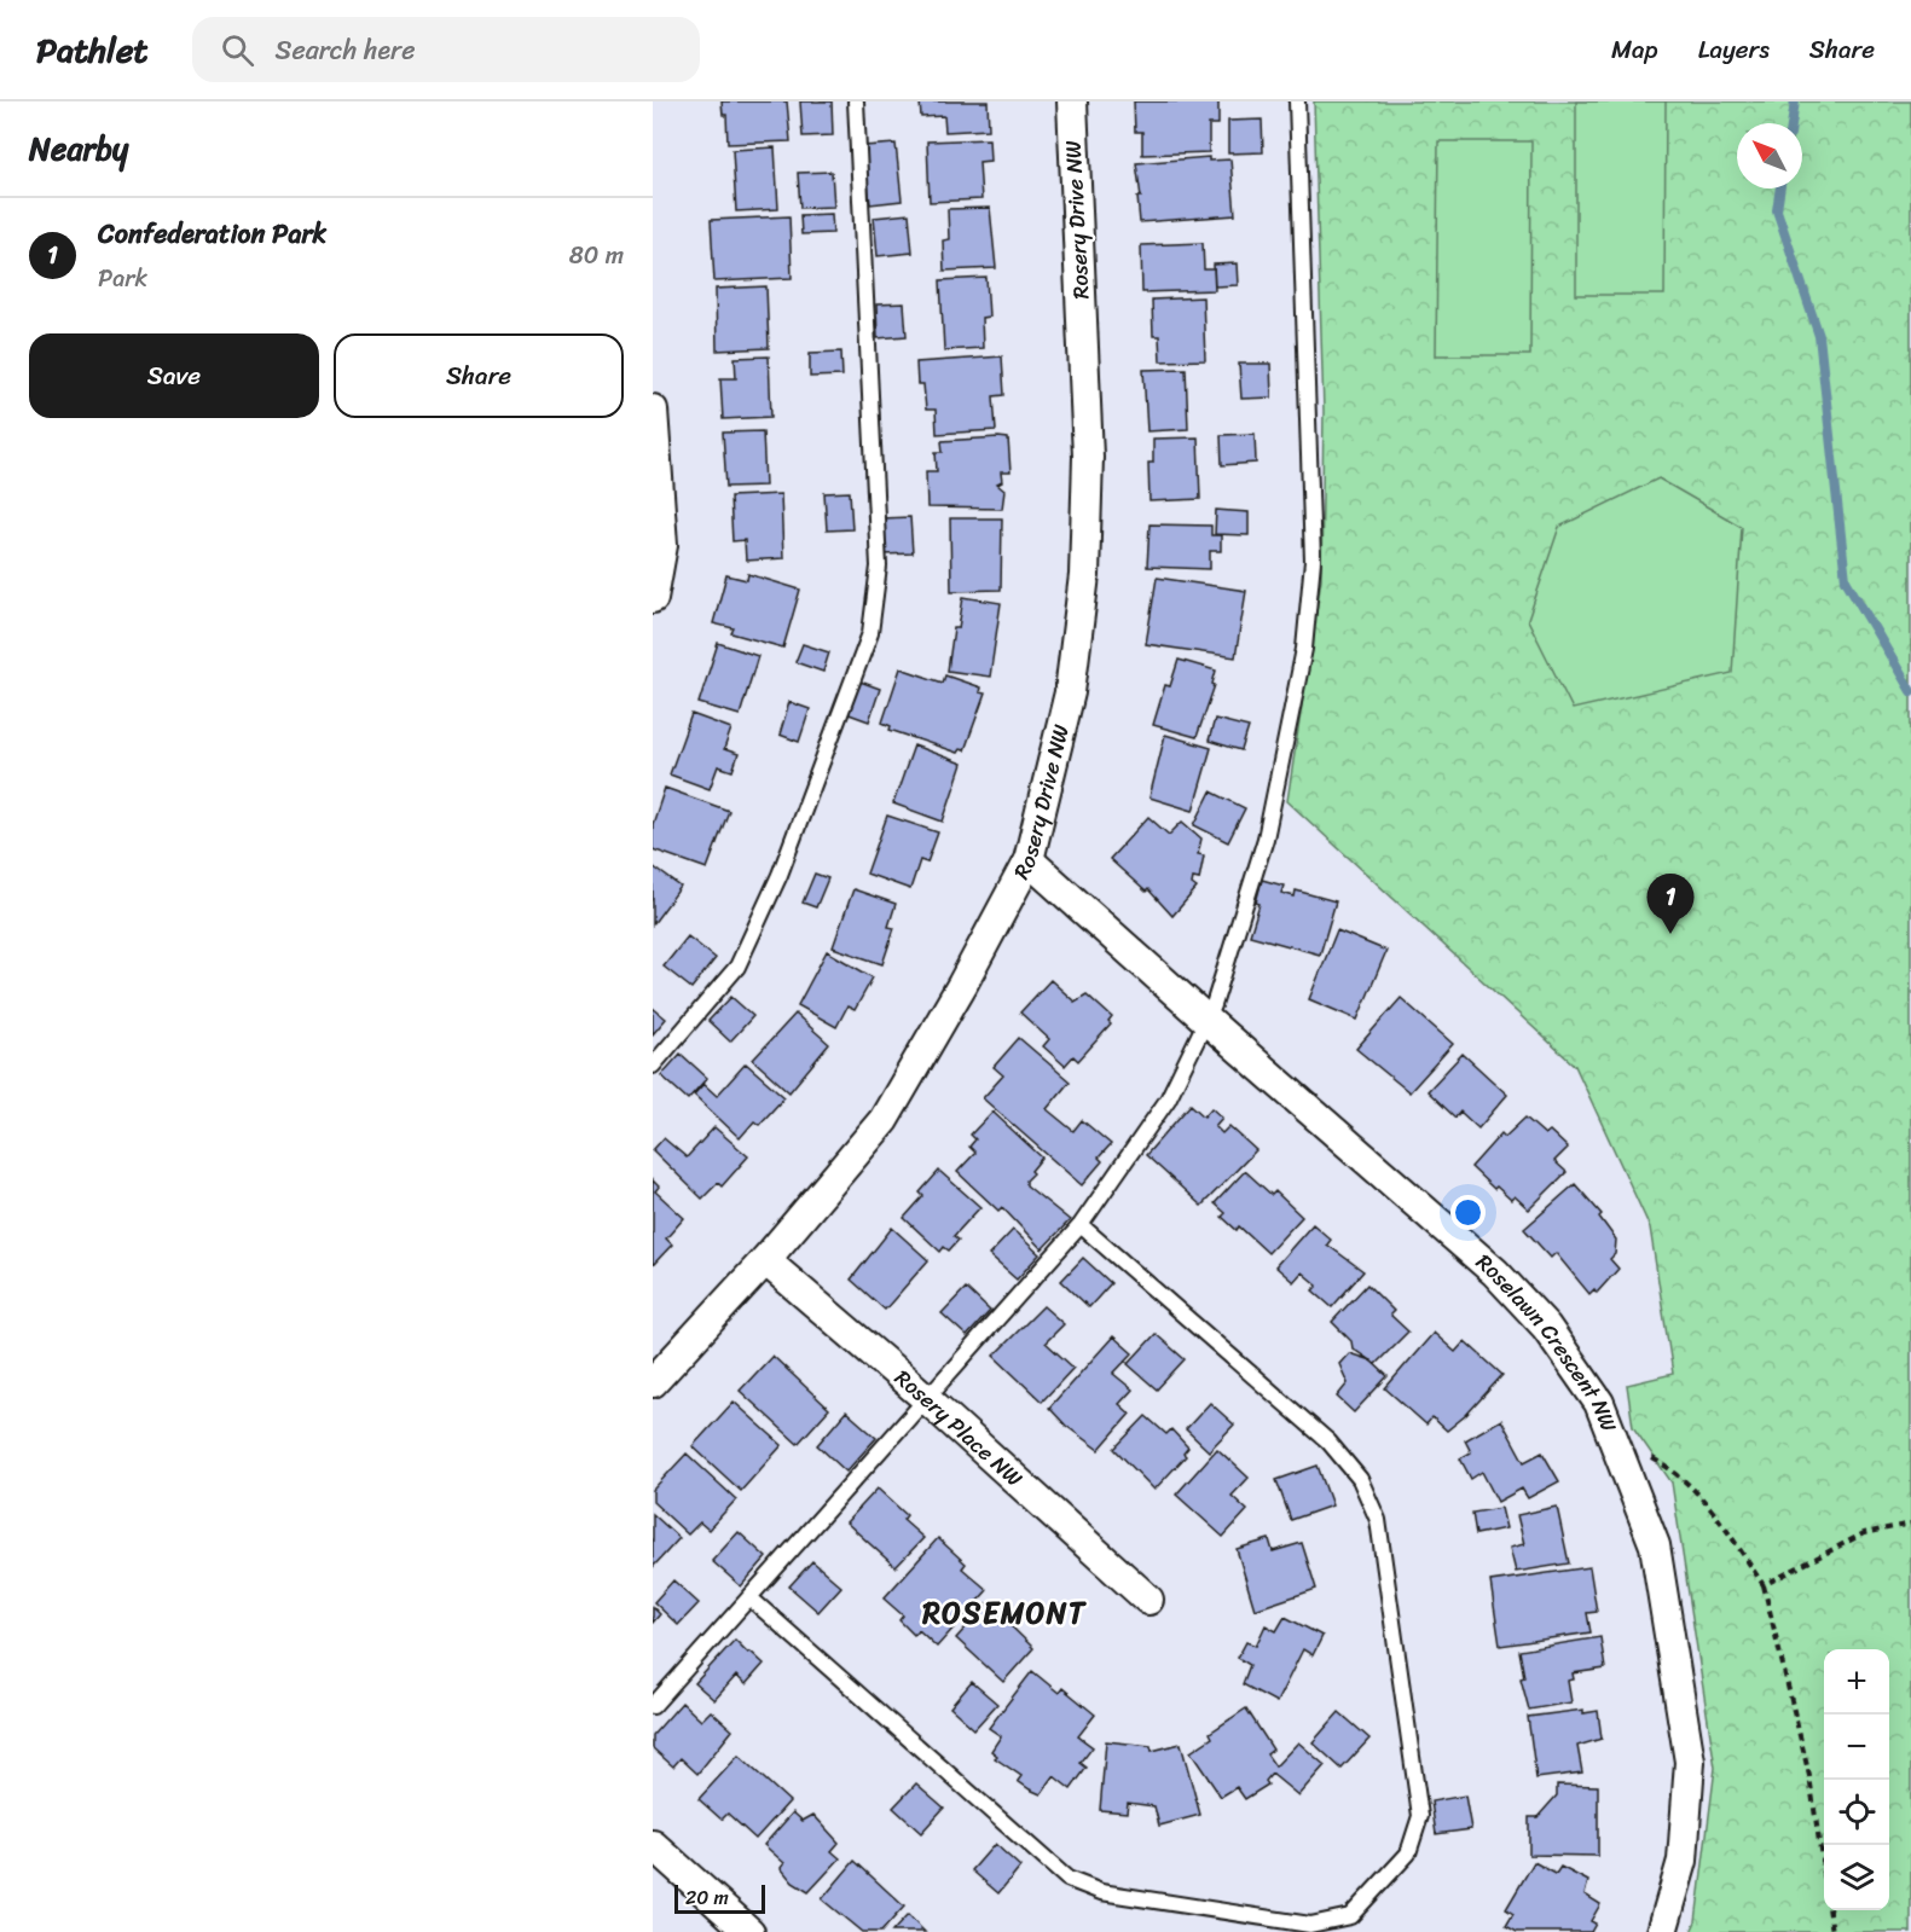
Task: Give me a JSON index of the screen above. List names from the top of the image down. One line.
{"streets":{"street":["Rosery Drive NW","Roselawn Crescent NW","Rosery Place NW"]},"crossings":[["Rosery Drive NW","Roselawn Crescent NW"],["Rosery Drive NW","Rosery Place NW"]],"districts":["ROSEMONT"],"scale_bar":"20 m","north":"top left","page":{"header":"Pathlet","search":"Search here","nav":["Map","Layers","Share"],"heading":"Nearby","list":[{"mark":"1","name":"Confederation Park","note":"Park","value":"80 m"}],"buttons":["Save","Share"],"pins":"1","map_buttons":["+","−"],"scale":"20 m"}}
